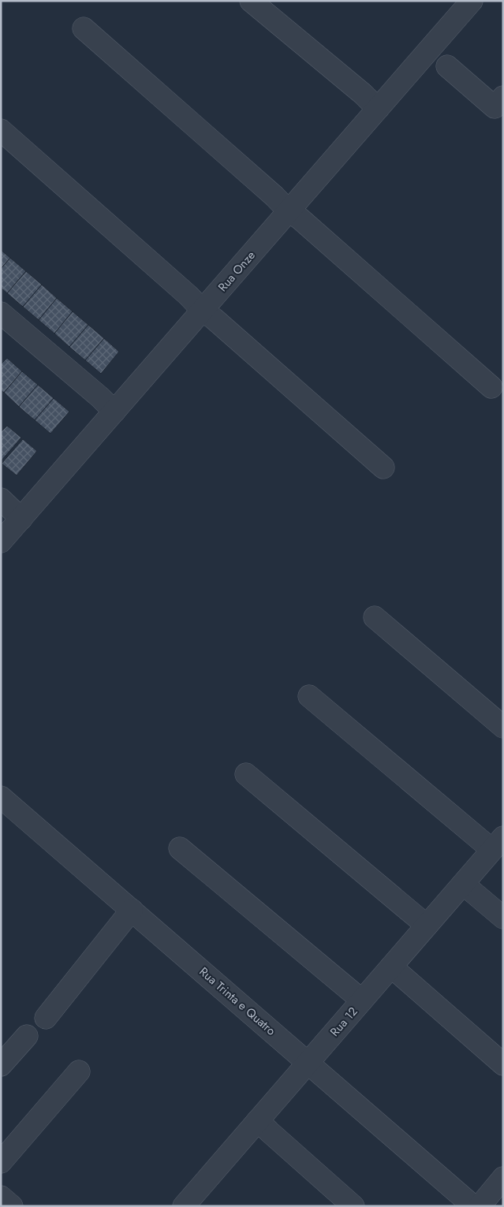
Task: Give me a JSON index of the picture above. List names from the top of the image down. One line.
{"streets":{"street":["Rua Onze","Rua Trinta e Quatro","Rua 12"]},"crossings":[["Rua Trinta e Quatro","Rua 12"]]}
